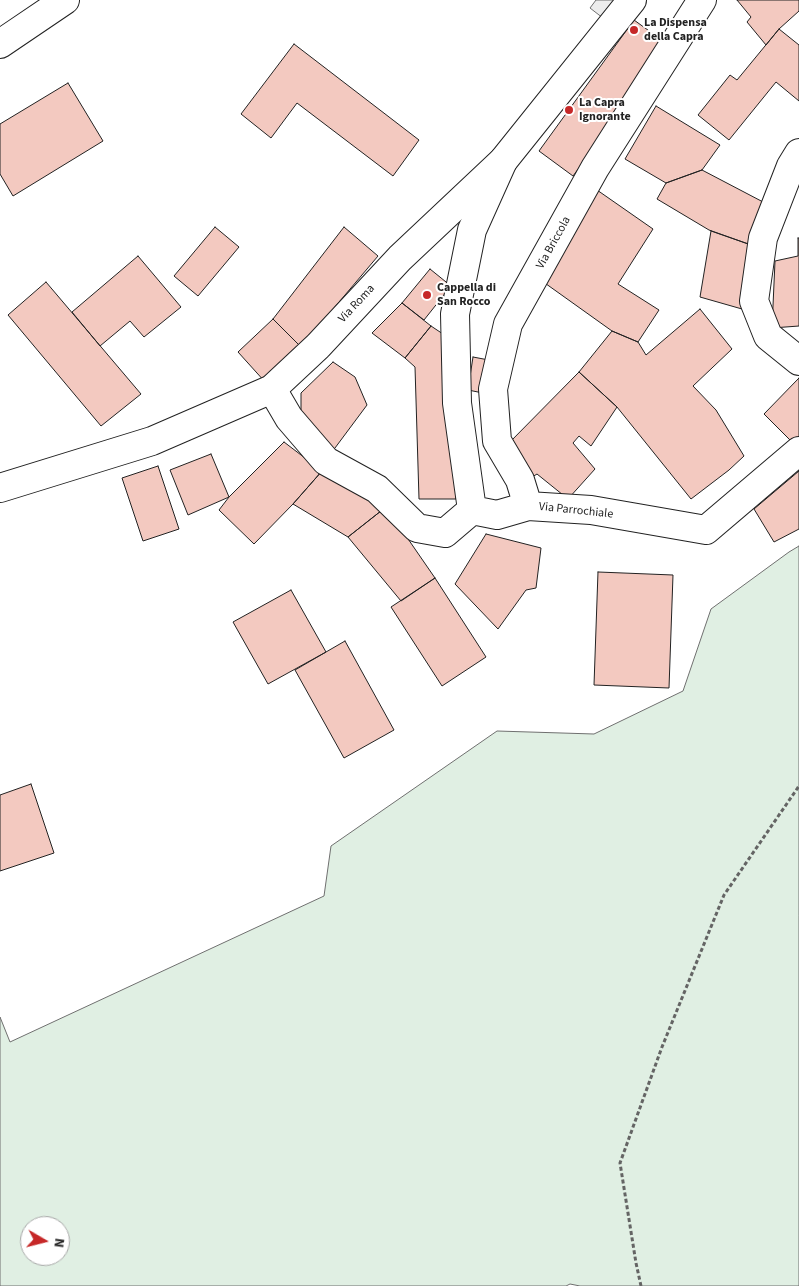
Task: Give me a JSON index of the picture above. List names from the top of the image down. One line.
{"streets":{"street":["Via Briccola","Via Roma","Via Parrochiale"]},"crossings":[["Via Briccola","Via Parrochiale"]],"places":["La Dispensa della Capra","La Capra Ignorante","Cappella di San Rocco"],"north":"right"}
